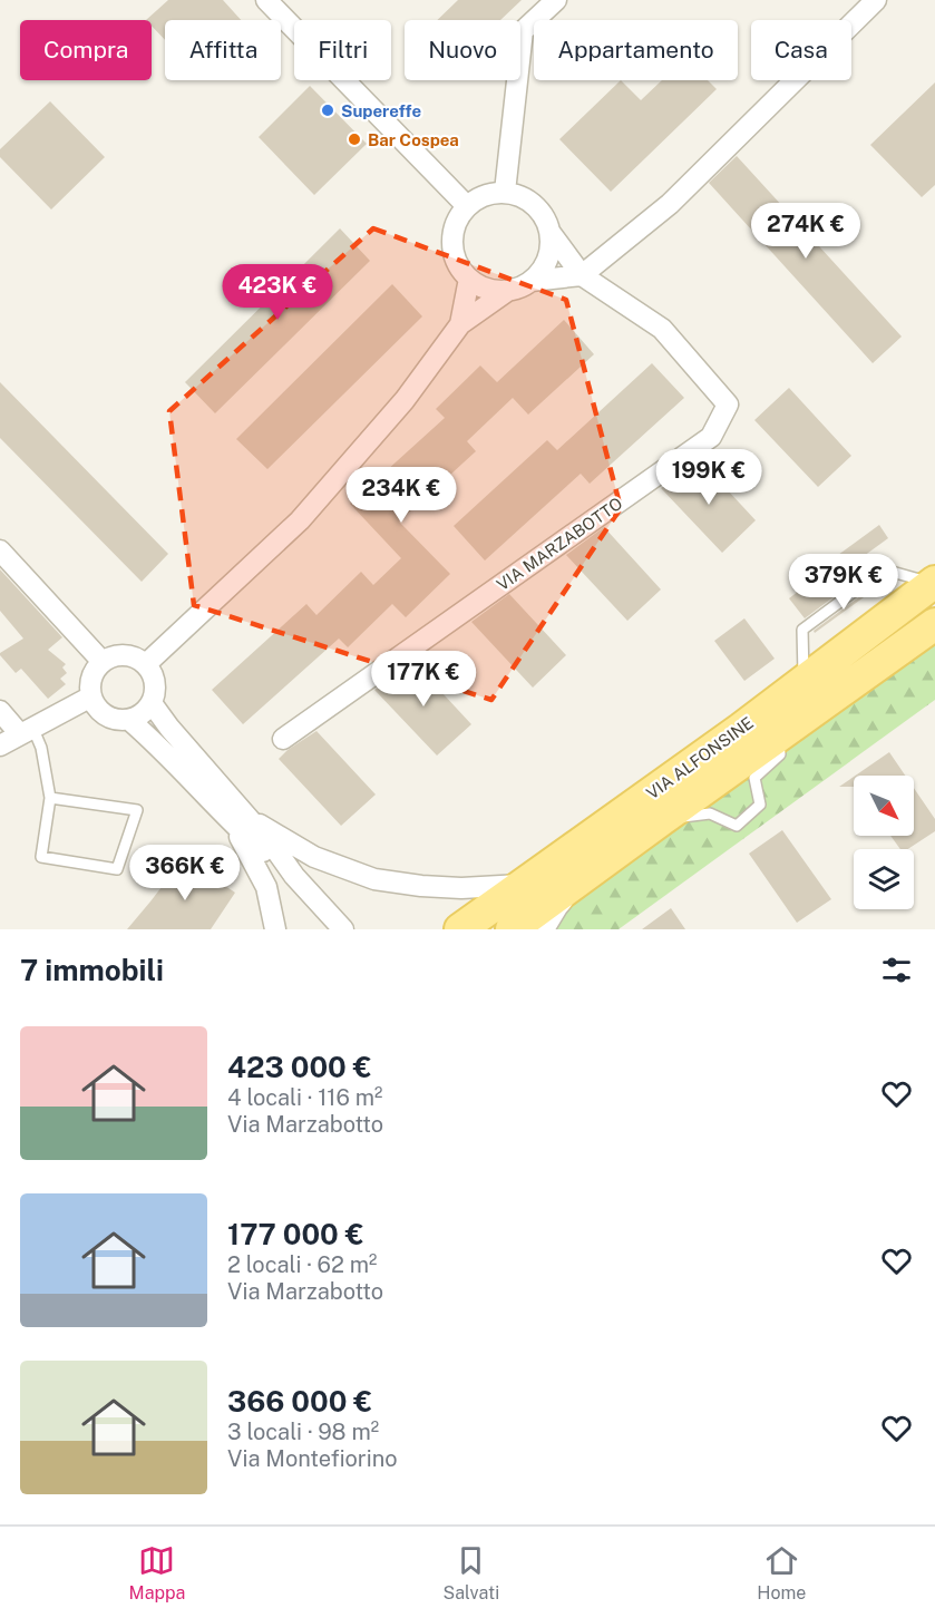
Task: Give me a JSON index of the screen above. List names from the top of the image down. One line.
{"streets":{"main road":["VIA ALFONSINE"],"street":["VIA MARZABOTTO"]},"places":["Supereffe","Bar Cospea"],"north":"bottom right","page":{"chip":["Compra","Affitta","Filtri","Nuovo","Appartamento","Casa"],"price":["274K €","423K €","199K €","234K €","379K €","177K €","366K €"],"heading":"7 immobili","list":[{"name":"423 000 €","note":"4 locali · 116 m² · Via Marzabotto"},{"name":"177 000 €","note":"2 locali · 62 m² · Via Marzabotto"},{"name":"366 000 €","note":"3 locali · 98 m² · Via Montefiorino"}],"tabs":["Mappa","Salvati","Home"]}}
